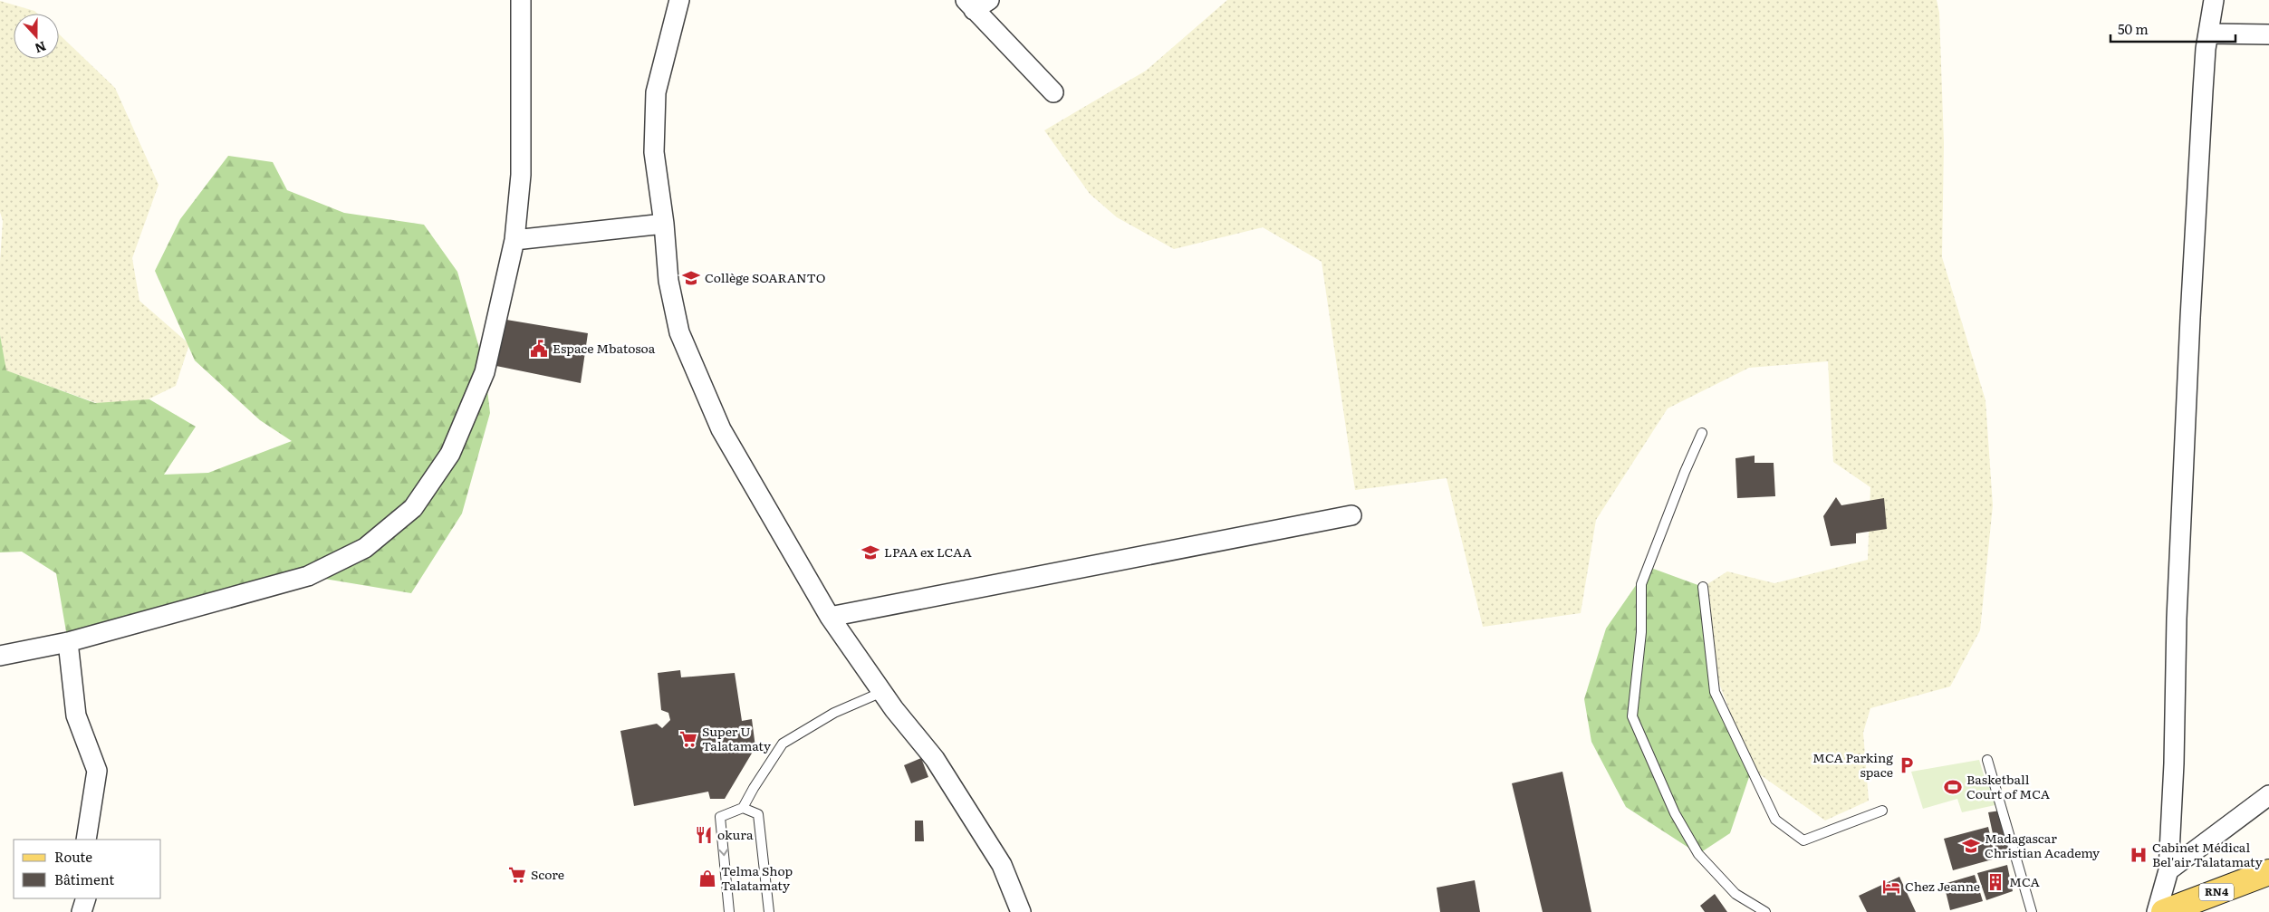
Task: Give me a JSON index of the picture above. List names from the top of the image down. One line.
{"streets":{"main road":["RN4"]},"places":{"school or university":["Collège SOARANTO","LPAA ex LCAA","Madagascar Christian Academy"],"public building":["Espace Mbatosoa"],"supermarket":["Super U Talatamaty","Score"],"parking":["MCA Parking space"],"sports":["Basketball Court of MCA"],"restaurant":["okura"],"hospital":["Cabinet Médical Bel'air Talatamaty"],"shop":["Telma Shop Talatamaty"],"building":["MCA"],"hotel":["Chez Jeanne"]},"legend":["Route","Bâtiment"],"scale_bar":"50 m","north":"bottom"}
